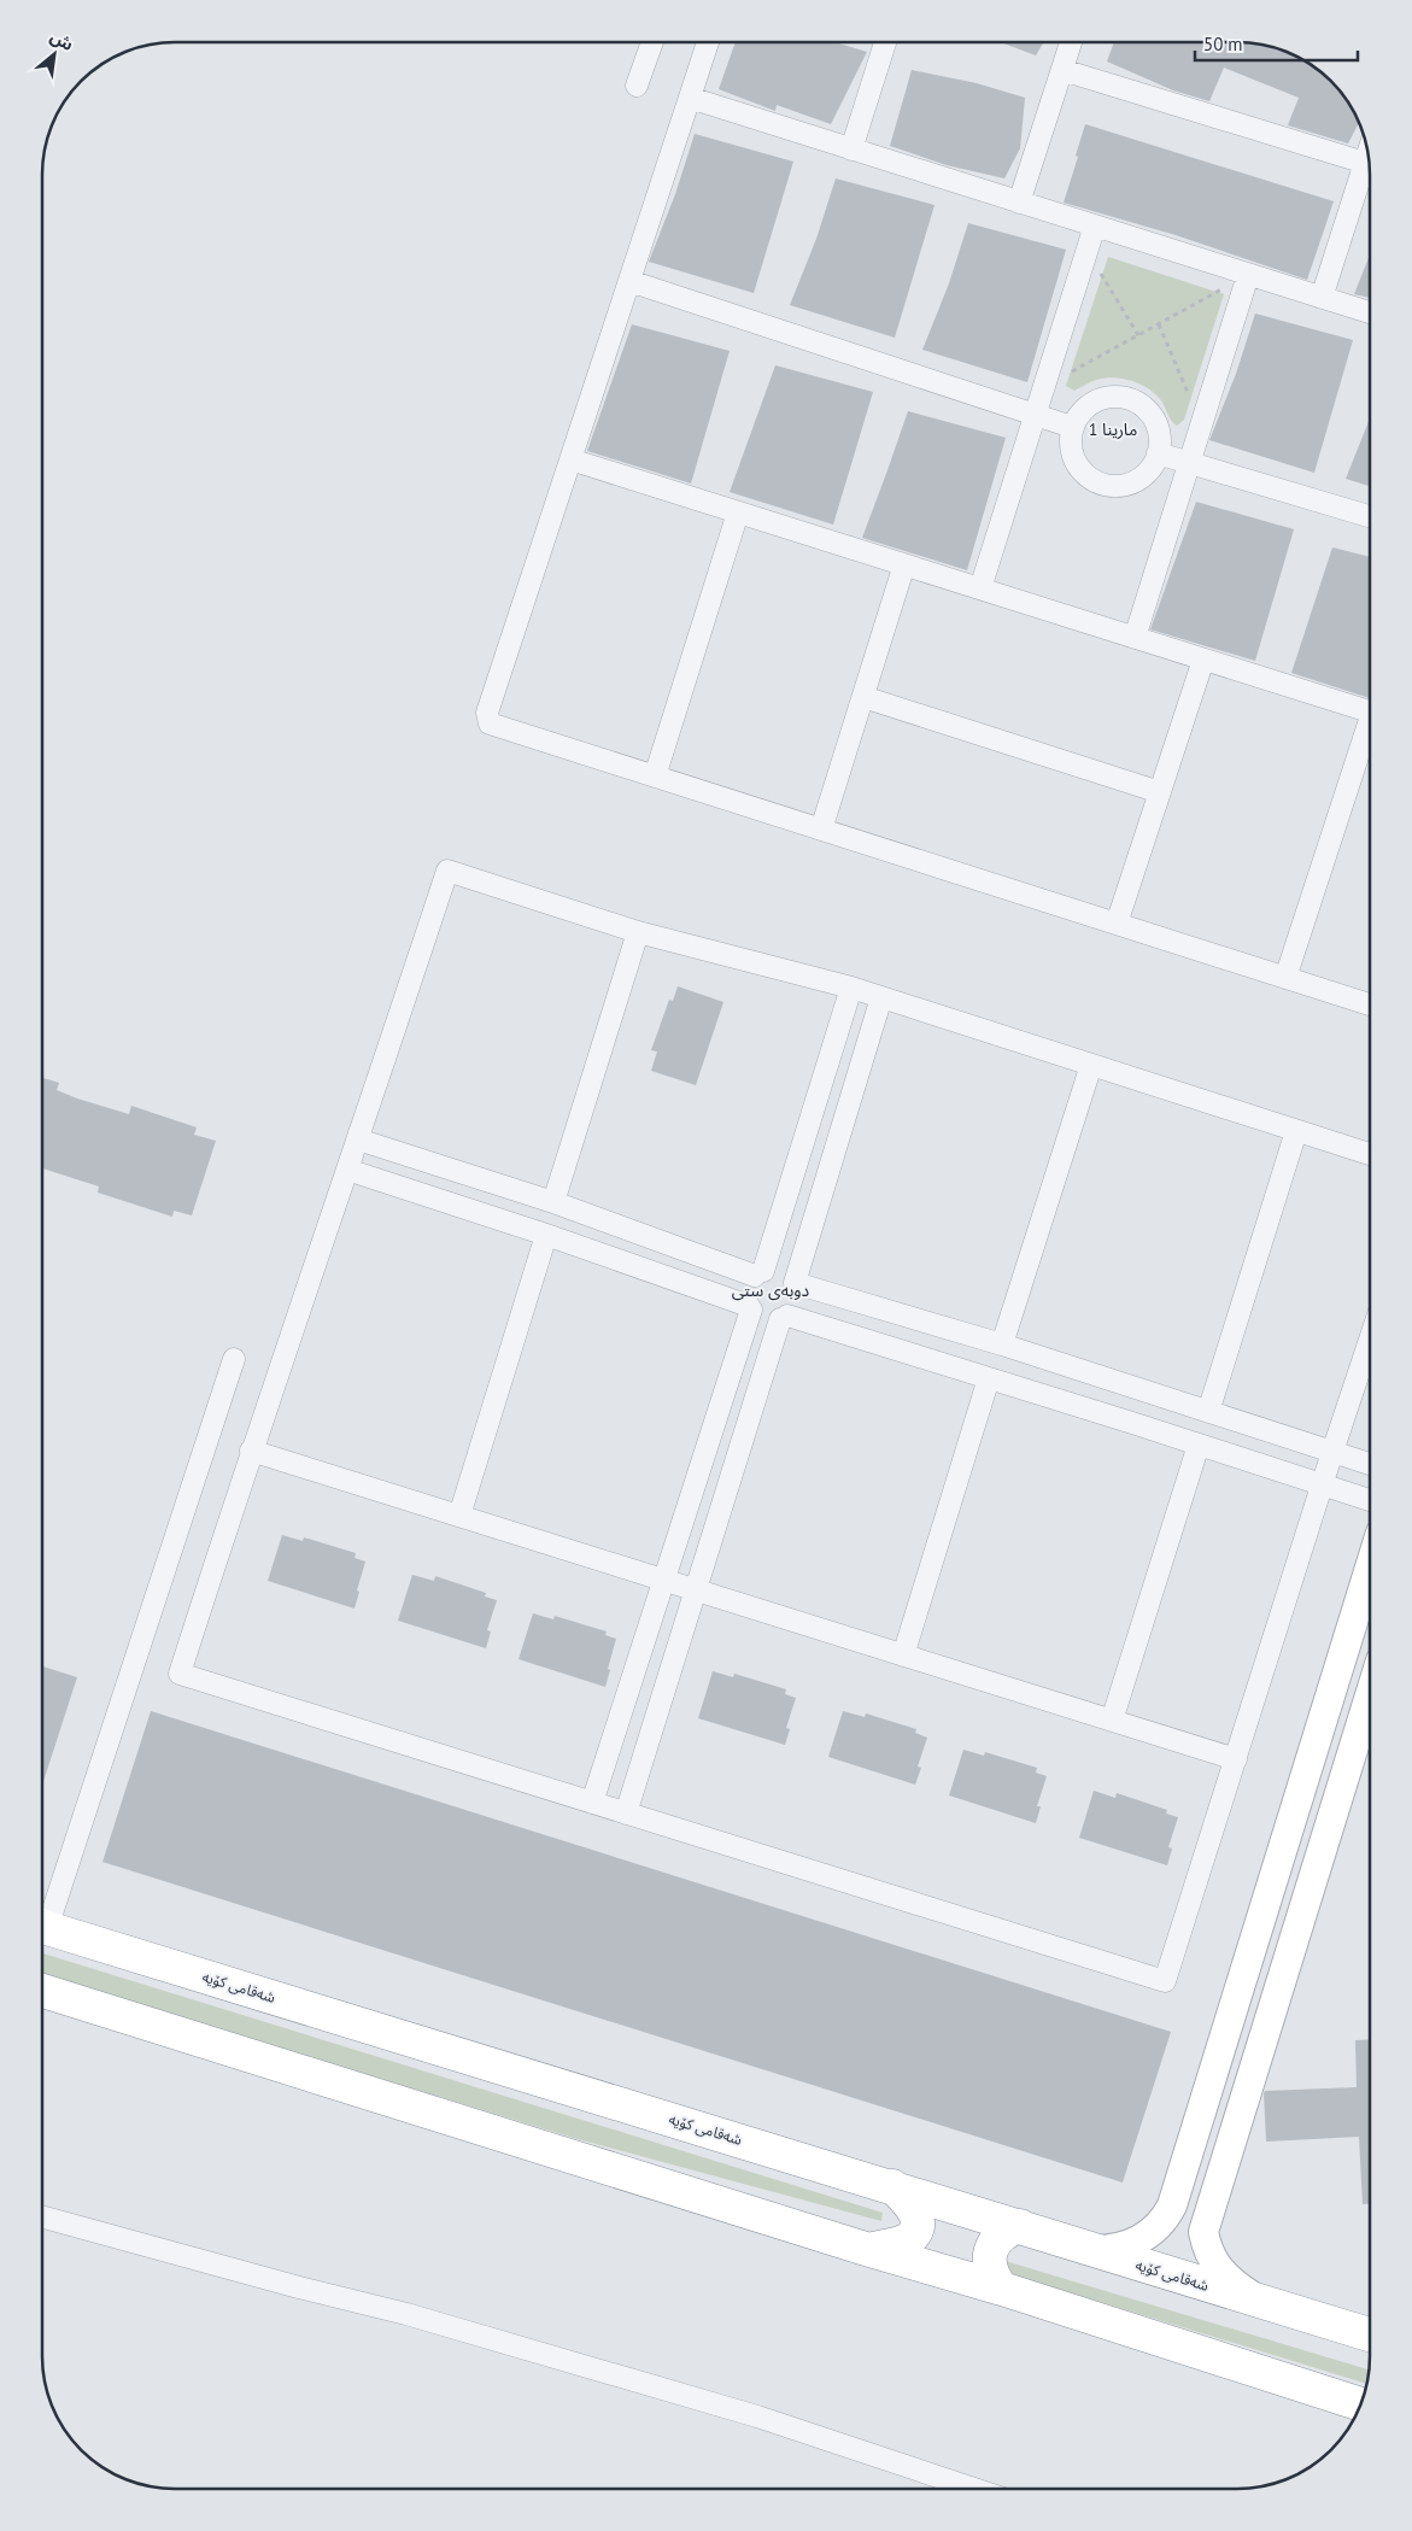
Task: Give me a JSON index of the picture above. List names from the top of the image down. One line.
{"streets":{"highway":["شەقامی کۆیە"]},"districts":["مارینا 1","دوبه‌ی ستی"],"scale_bar":"50 m","north":"top right"}
